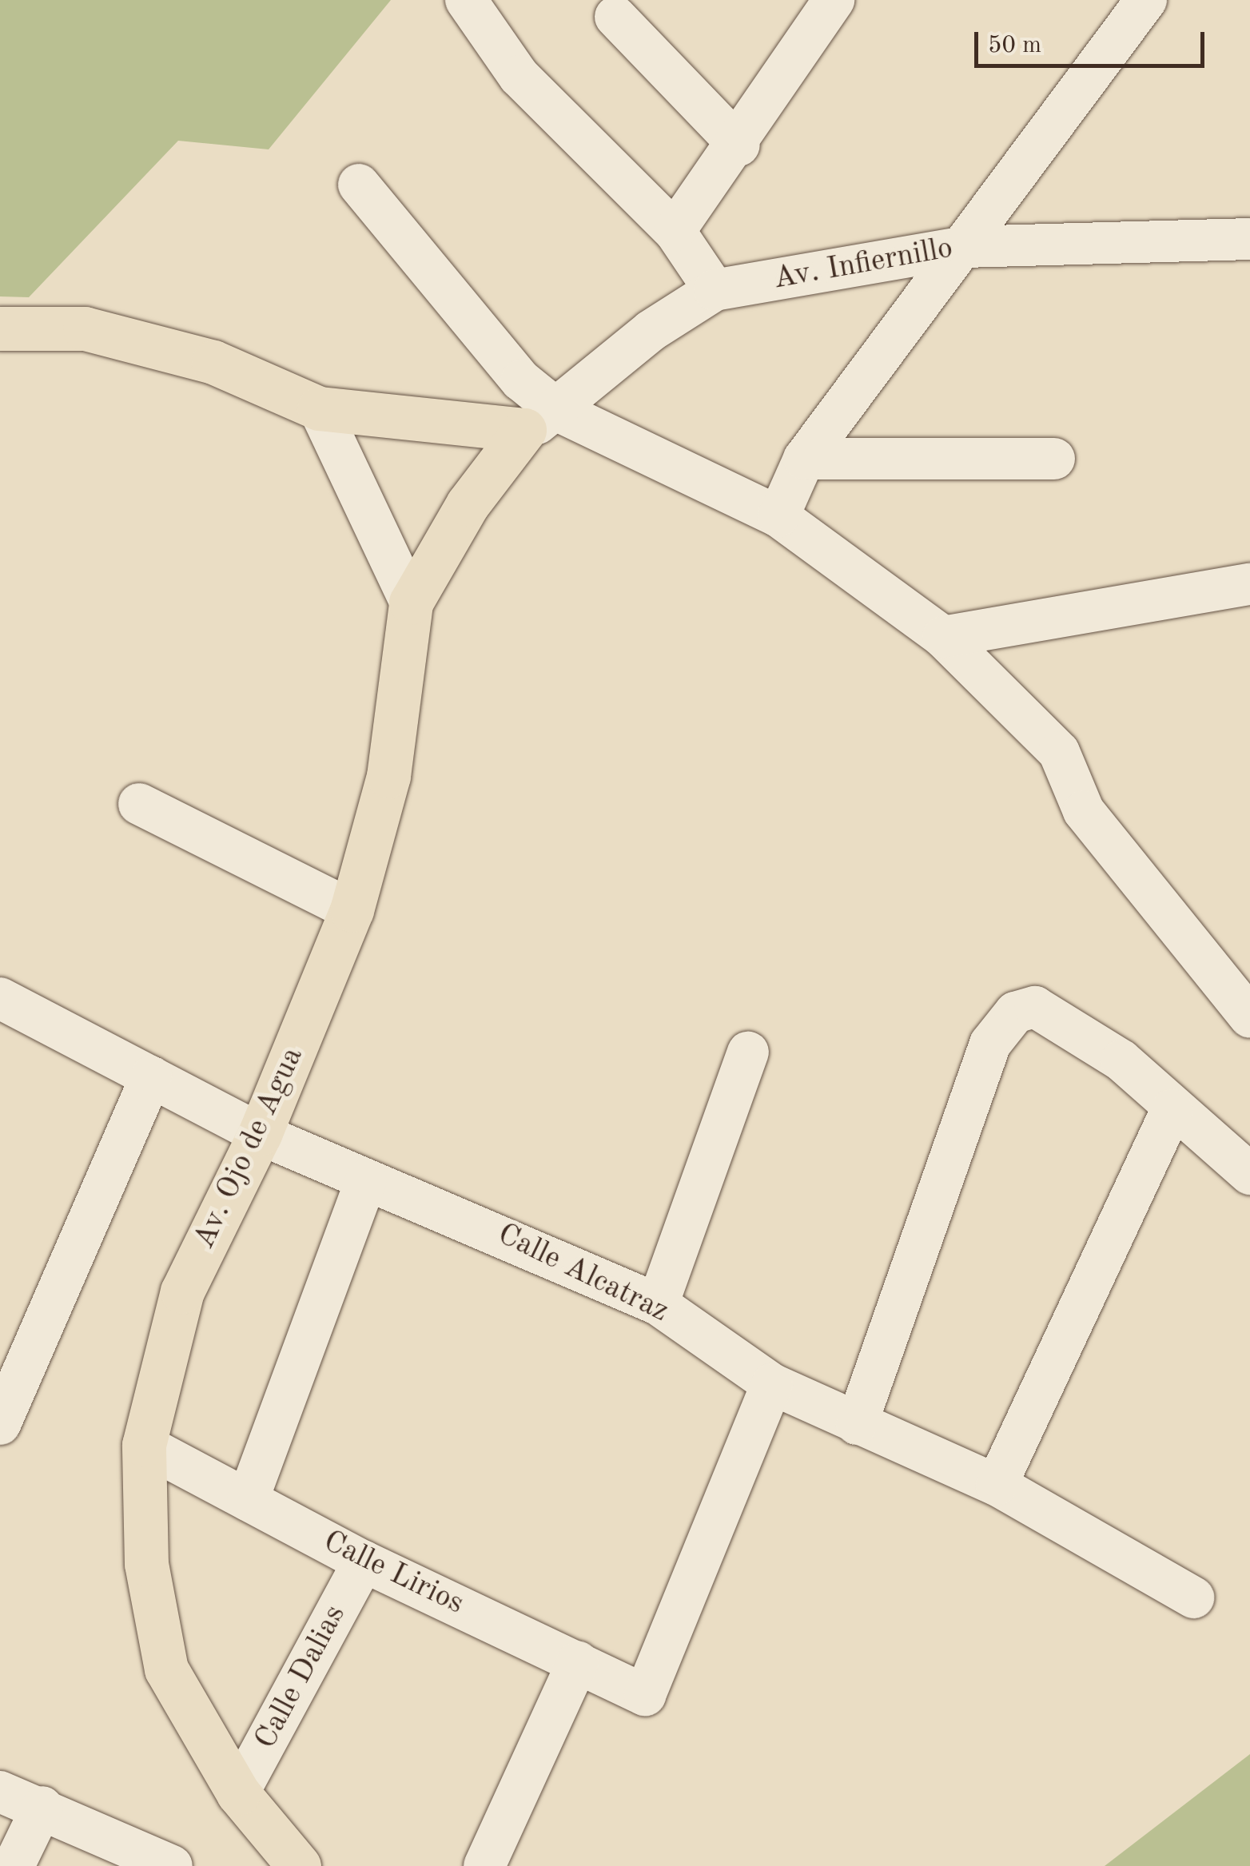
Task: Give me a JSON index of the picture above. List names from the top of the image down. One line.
{"streets":{"main road":["Av. Ojo de Agua"],"street":["Av. Infiernillo","Calle Alcatraz","Calle Lirios","Calle Dalias"]},"crossings":[["Av. Infiernillo","Av. Ojo de Agua"],["Av. Ojo de Agua","Calle Alcatraz"],["Av. Ojo de Agua","Calle Lirios"],["Av. Ojo de Agua","Calle Dalias"],["Calle Alcatraz","Calle Lirios"],["Calle Lirios","Calle Dalias"]],"scale_bar":"50 m"}
